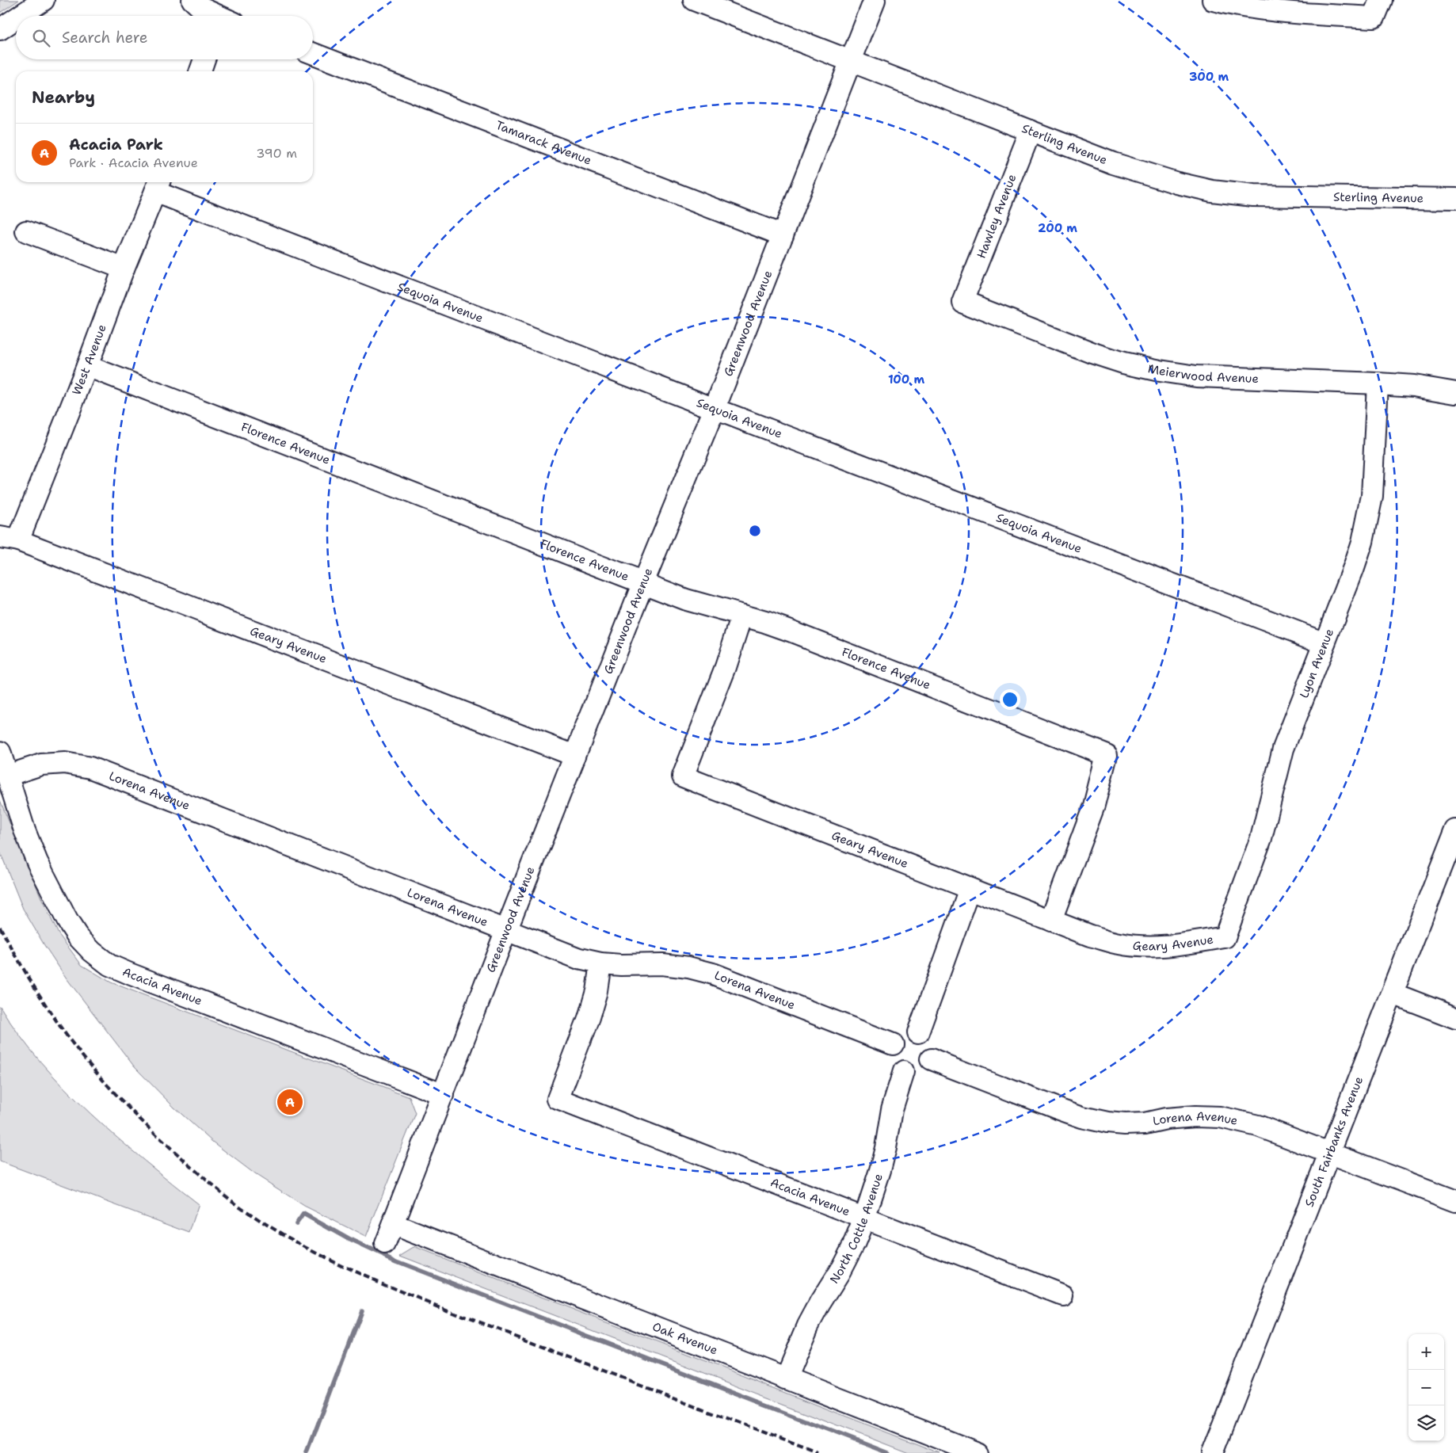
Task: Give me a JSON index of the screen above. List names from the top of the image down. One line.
{"streets":{"street":["Tamarack Avenue","Sterling Avenue","Hawley Avenue","Sequoia Avenue","Greenwood Avenue","West Avenue","Meierwood Avenue","Florence Avenue","Geary Avenue","Lyon Avenue","Lorena Avenue","Acacia Avenue","South Fairbanks Avenue","North Cottle Avenue","Oak Avenue"]},"crossings":[["Tamarack Avenue","Greenwood Avenue"],["Sterling Avenue","Hawley Avenue"],["Sterling Avenue","Greenwood Avenue"],["Hawley Avenue","Meierwood Avenue"],["Sequoia Avenue","Greenwood Avenue"],["Sequoia Avenue","West Avenue"],["Sequoia Avenue","Lyon Avenue"],["Greenwood Avenue","Florence Avenue"],["Greenwood Avenue","Geary Avenue"],["Greenwood Avenue","Lorena Avenue"],["Greenwood Avenue","Acacia Avenue"],["Greenwood Avenue","Oak Avenue"],["West Avenue","Florence Avenue"],["West Avenue","Geary Avenue"],["Meierwood Avenue","Lyon Avenue"],["Florence Avenue","Geary Avenue"],["Geary Avenue","Lyon Avenue"],["Lorena Avenue","Acacia Avenue"],["Lorena Avenue","South Fairbanks Avenue"],["Lorena Avenue","North Cottle Avenue"],["Acacia Avenue","North Cottle Avenue"],["North Cottle Avenue","Oak Avenue"]],"page":{"search":"Search here","heading":"Nearby","list":[{"mark":"A","name":"Acacia Park","note":"Park · Acacia Avenue","value":"390 m"}],"pins":"A","map_buttons":["+","−"]},"rings":["300 m","200 m","100 m"]}
